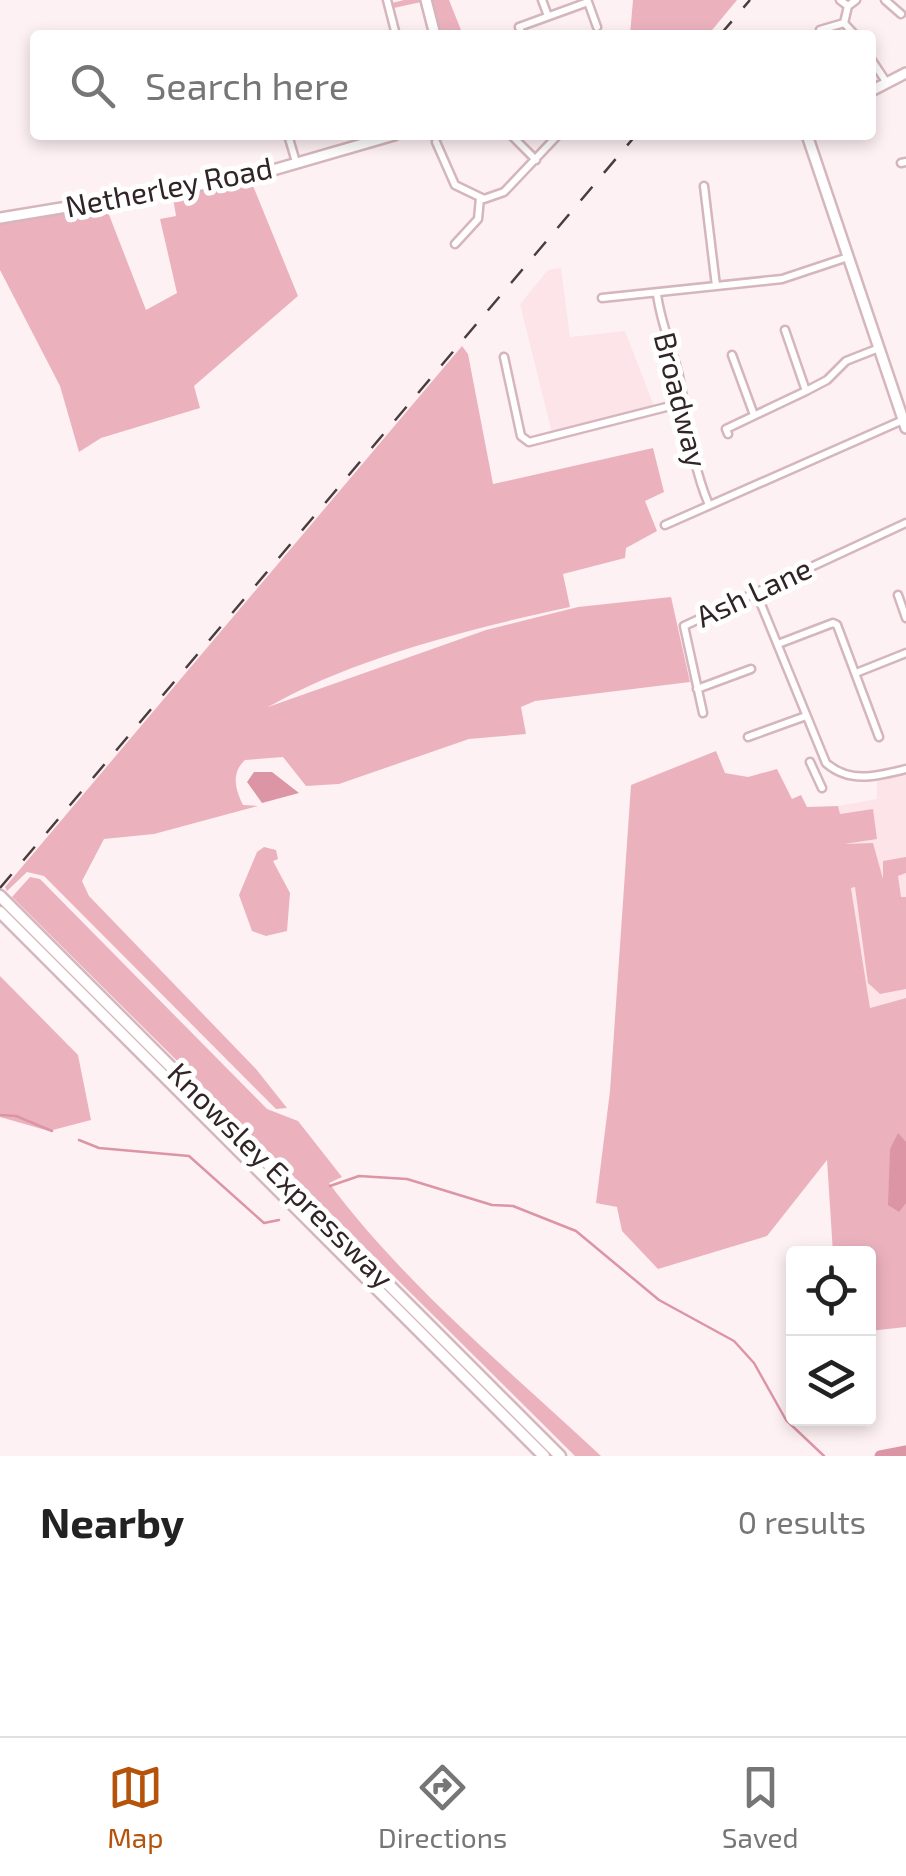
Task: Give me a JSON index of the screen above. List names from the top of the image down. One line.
{"streets":{"highway":["Knowsley Expressway"],"main road":["Netherley Road"],"street":["Broadway","Ash Lane"]},"page":{"search":"Search here","heading":["Nearby","0 results"],"nav":["Map","Directions","Saved"]}}
